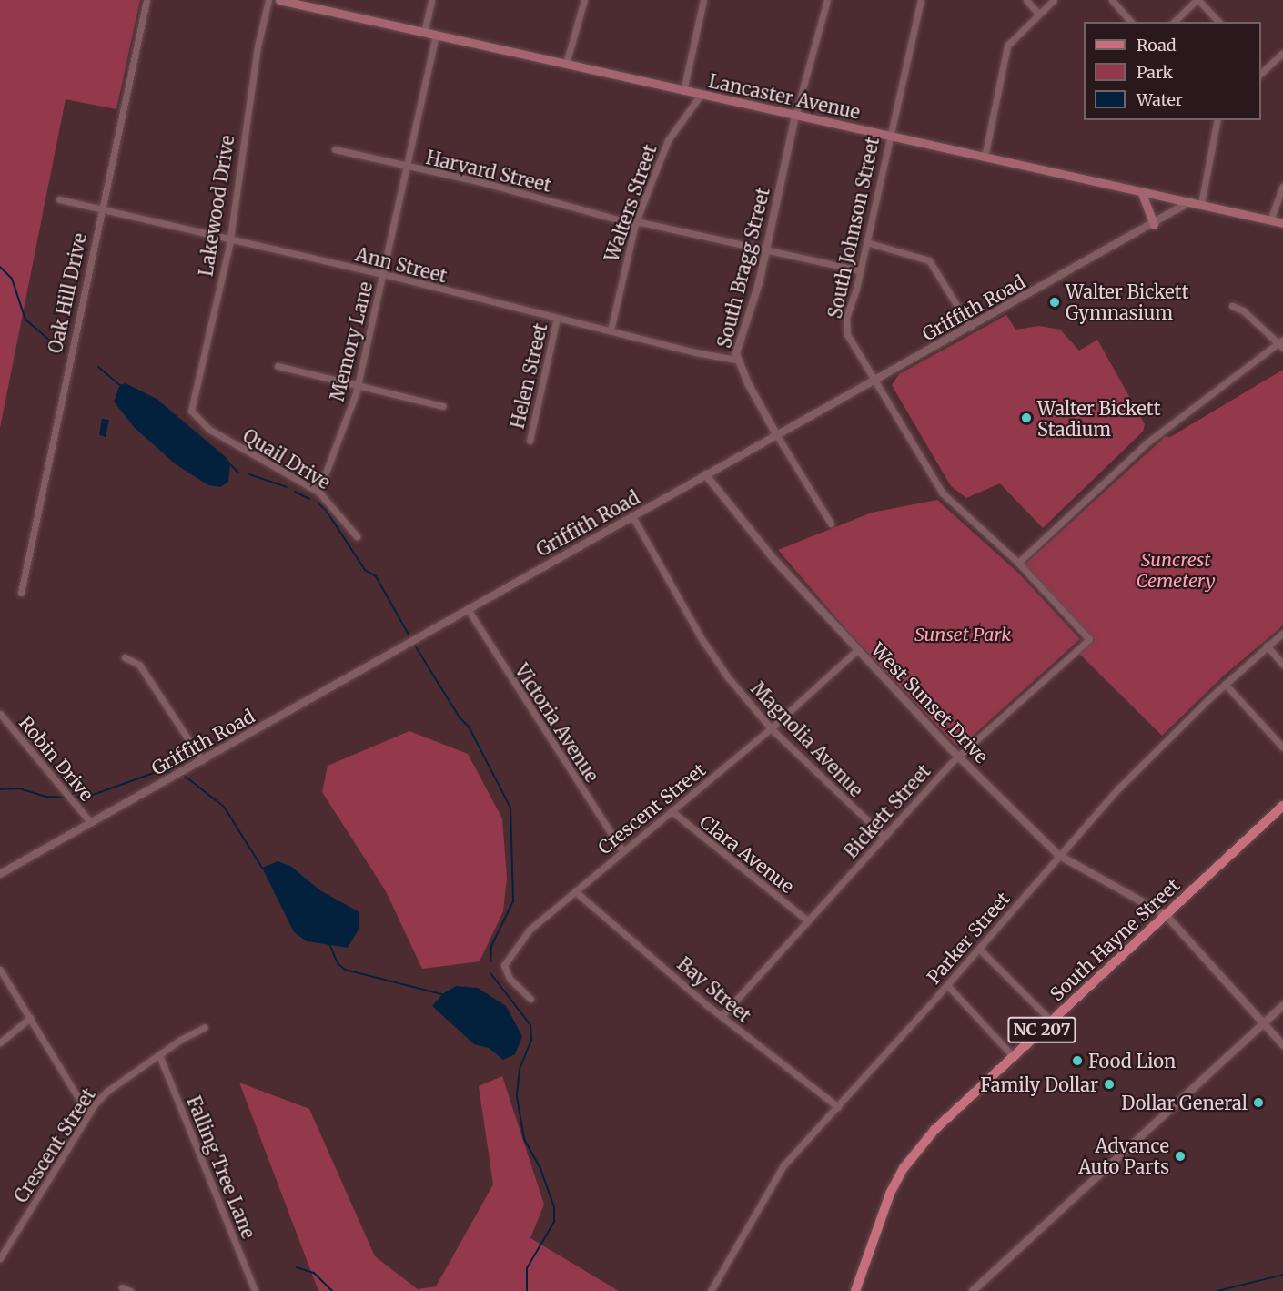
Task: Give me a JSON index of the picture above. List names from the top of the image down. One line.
{"streets":{"main road":["Lancaster Avenue","South Hayne Street","NC 207"],"street":["Harvard Street","Walters Street","Lakewood Drive","South Johnson Street","Ann Street","South Bragg Street","Oak Hill Drive","Griffith Road","Memory Lane","Helen Street","Quail Drive","West Sunset Drive","Victoria Avenue","Magnolia Avenue","Robin Drive","Crescent Street","Bickett Street","Clara Avenue","Parker Street","Bay Street","Falling Tree Lane"]},"crossings":[["Lancaster Avenue","Walters Street"],["Lancaster Avenue","South Johnson Street"],["Lancaster Avenue","South Bragg Street"],["Lancaster Avenue","Griffith Road"],["Lancaster Avenue","Memory Lane"],["Harvard Street","Walters Street"],["Harvard Street","South Johnson Street"],["Harvard Street","South Bragg Street"],["Harvard Street","Memory Lane"],["Walters Street","Ann Street"],["Lakewood Drive","Ann Street"],["Lakewood Drive","Quail Drive"],["South Johnson Street","Griffith Road"],["South Johnson Street","Bickett Street"],["Ann Street","South Bragg Street"],["Ann Street","Oak Hill Drive"],["Ann Street","Memory Lane"],["Ann Street","Helen Street"],["South Bragg Street","Griffith Road"],["Griffith Road","West Sunset Drive"],["Griffith Road","Victoria Avenue"],["Griffith Road","Magnolia Avenue"],["Griffith Road","Robin Drive"],["Memory Lane","Quail Drive"],["West Sunset Drive","Crescent Street"],["West Sunset Drive","Bickett Street"],["West Sunset Drive","Parker Street"],["West Sunset Drive","South Hayne Street"],["Victoria Avenue","Crescent Street"],["Magnolia Avenue","Crescent Street"],["Magnolia Avenue","Bickett Street"],["Crescent Street","Clara Avenue"],["Crescent Street","Bay Street"],["Crescent Street","Falling Tree Lane"],["Bickett Street","Clara Avenue"],["Bickett Street","Bay Street"],["Parker Street","Bay Street"]],"parks":["Suncrest Cemetery","Sunset Park"],"places":["Walter Bickett Gymnasium","Walter Bickett Stadium","Food Lion","Family Dollar","Dollar General","Advance Auto Parts"],"legend":["Road","Park","Water"]}
